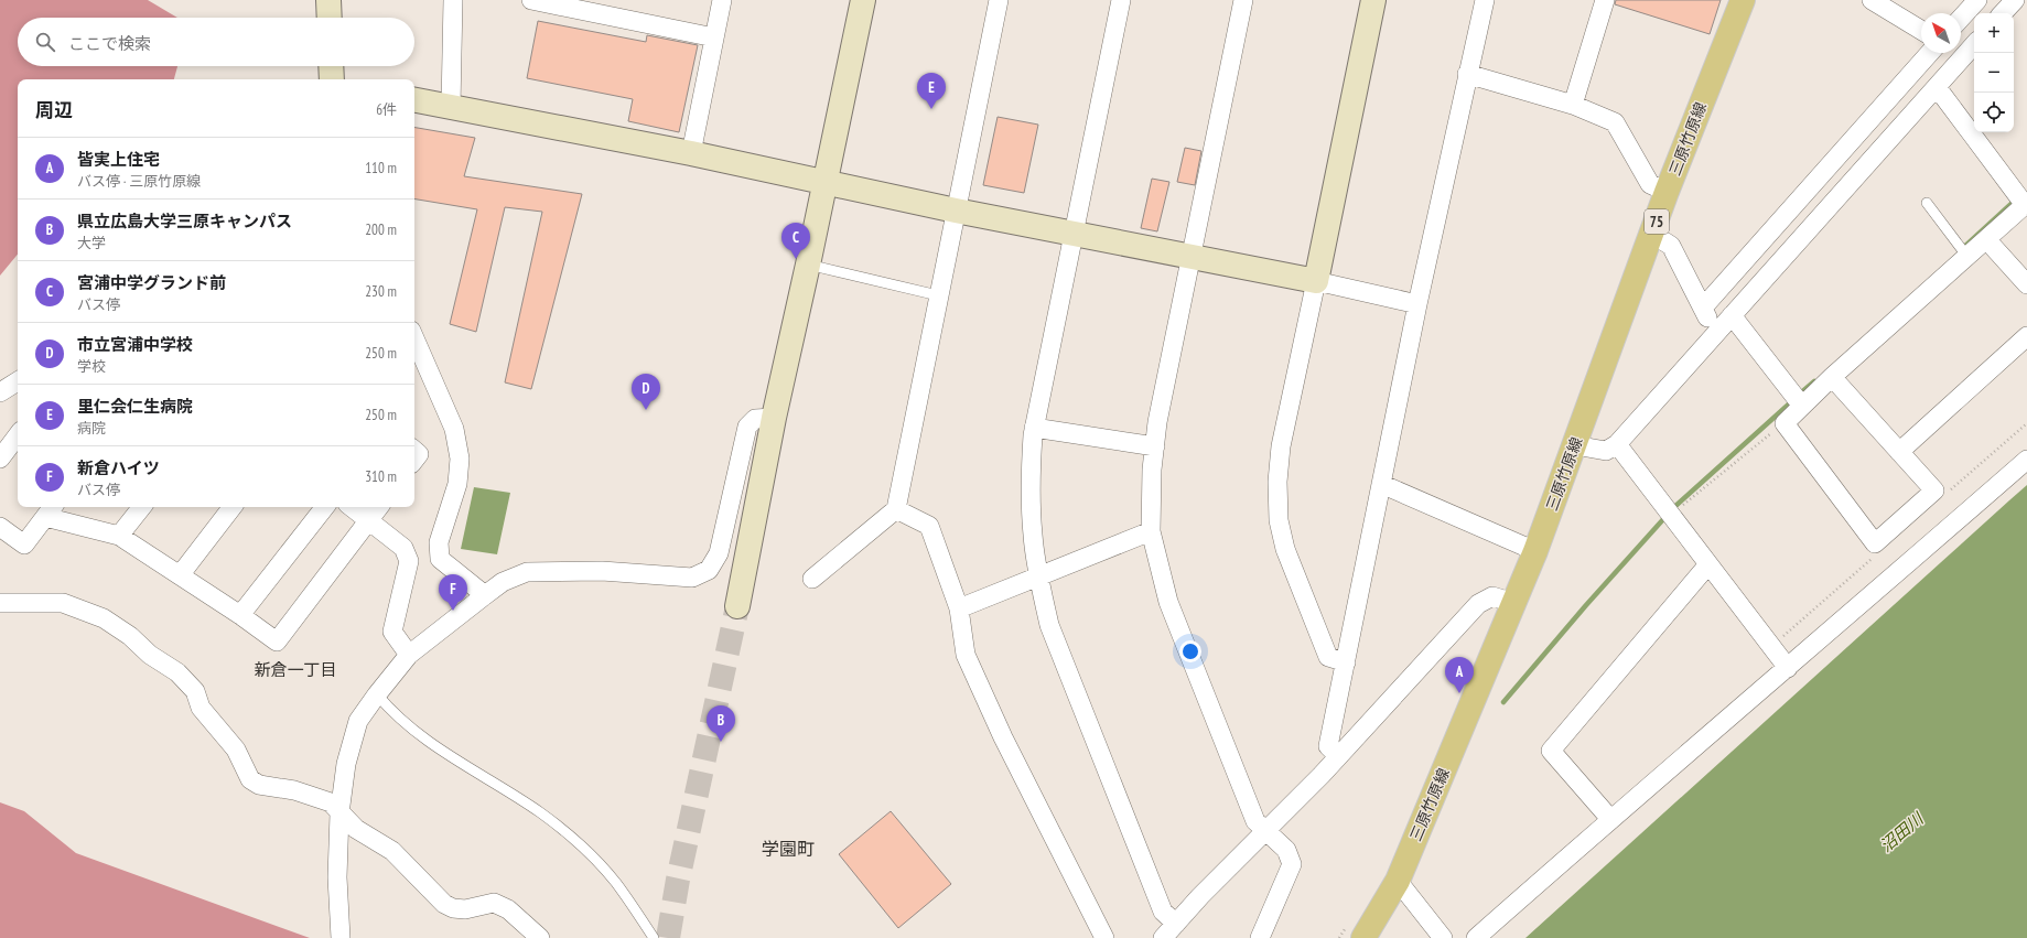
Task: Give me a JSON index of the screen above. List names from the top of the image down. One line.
{"streets":{"main road":["三原竹原線","75"]},"districts":["新倉一丁目","学園町"],"water":["沼田川"],"north":"top left","page":{"map_buttons":["+","−"],"search":"ここで検索","pins":["E","C","D","F","A","B"],"heading":["周辺","6件"],"list":[{"mark":"A","name":"皆実上住宅","note":"バス停 · 三原竹原線","value":"110 m"},{"mark":"B","name":"県立広島大学三原キャンパス","note":"大学","value":"200 m"},{"mark":"C","name":"宮浦中学グランド前","note":"バス停","value":"230 m"},{"mark":"D","name":"市立宮浦中学校","note":"学校","value":"250 m"},{"mark":"E","name":"里仁会仁生病院","note":"病院","value":"250 m"},{"mark":"F","name":"新倉ハイツ","note":"バス停","value":"310 m"}]}}
